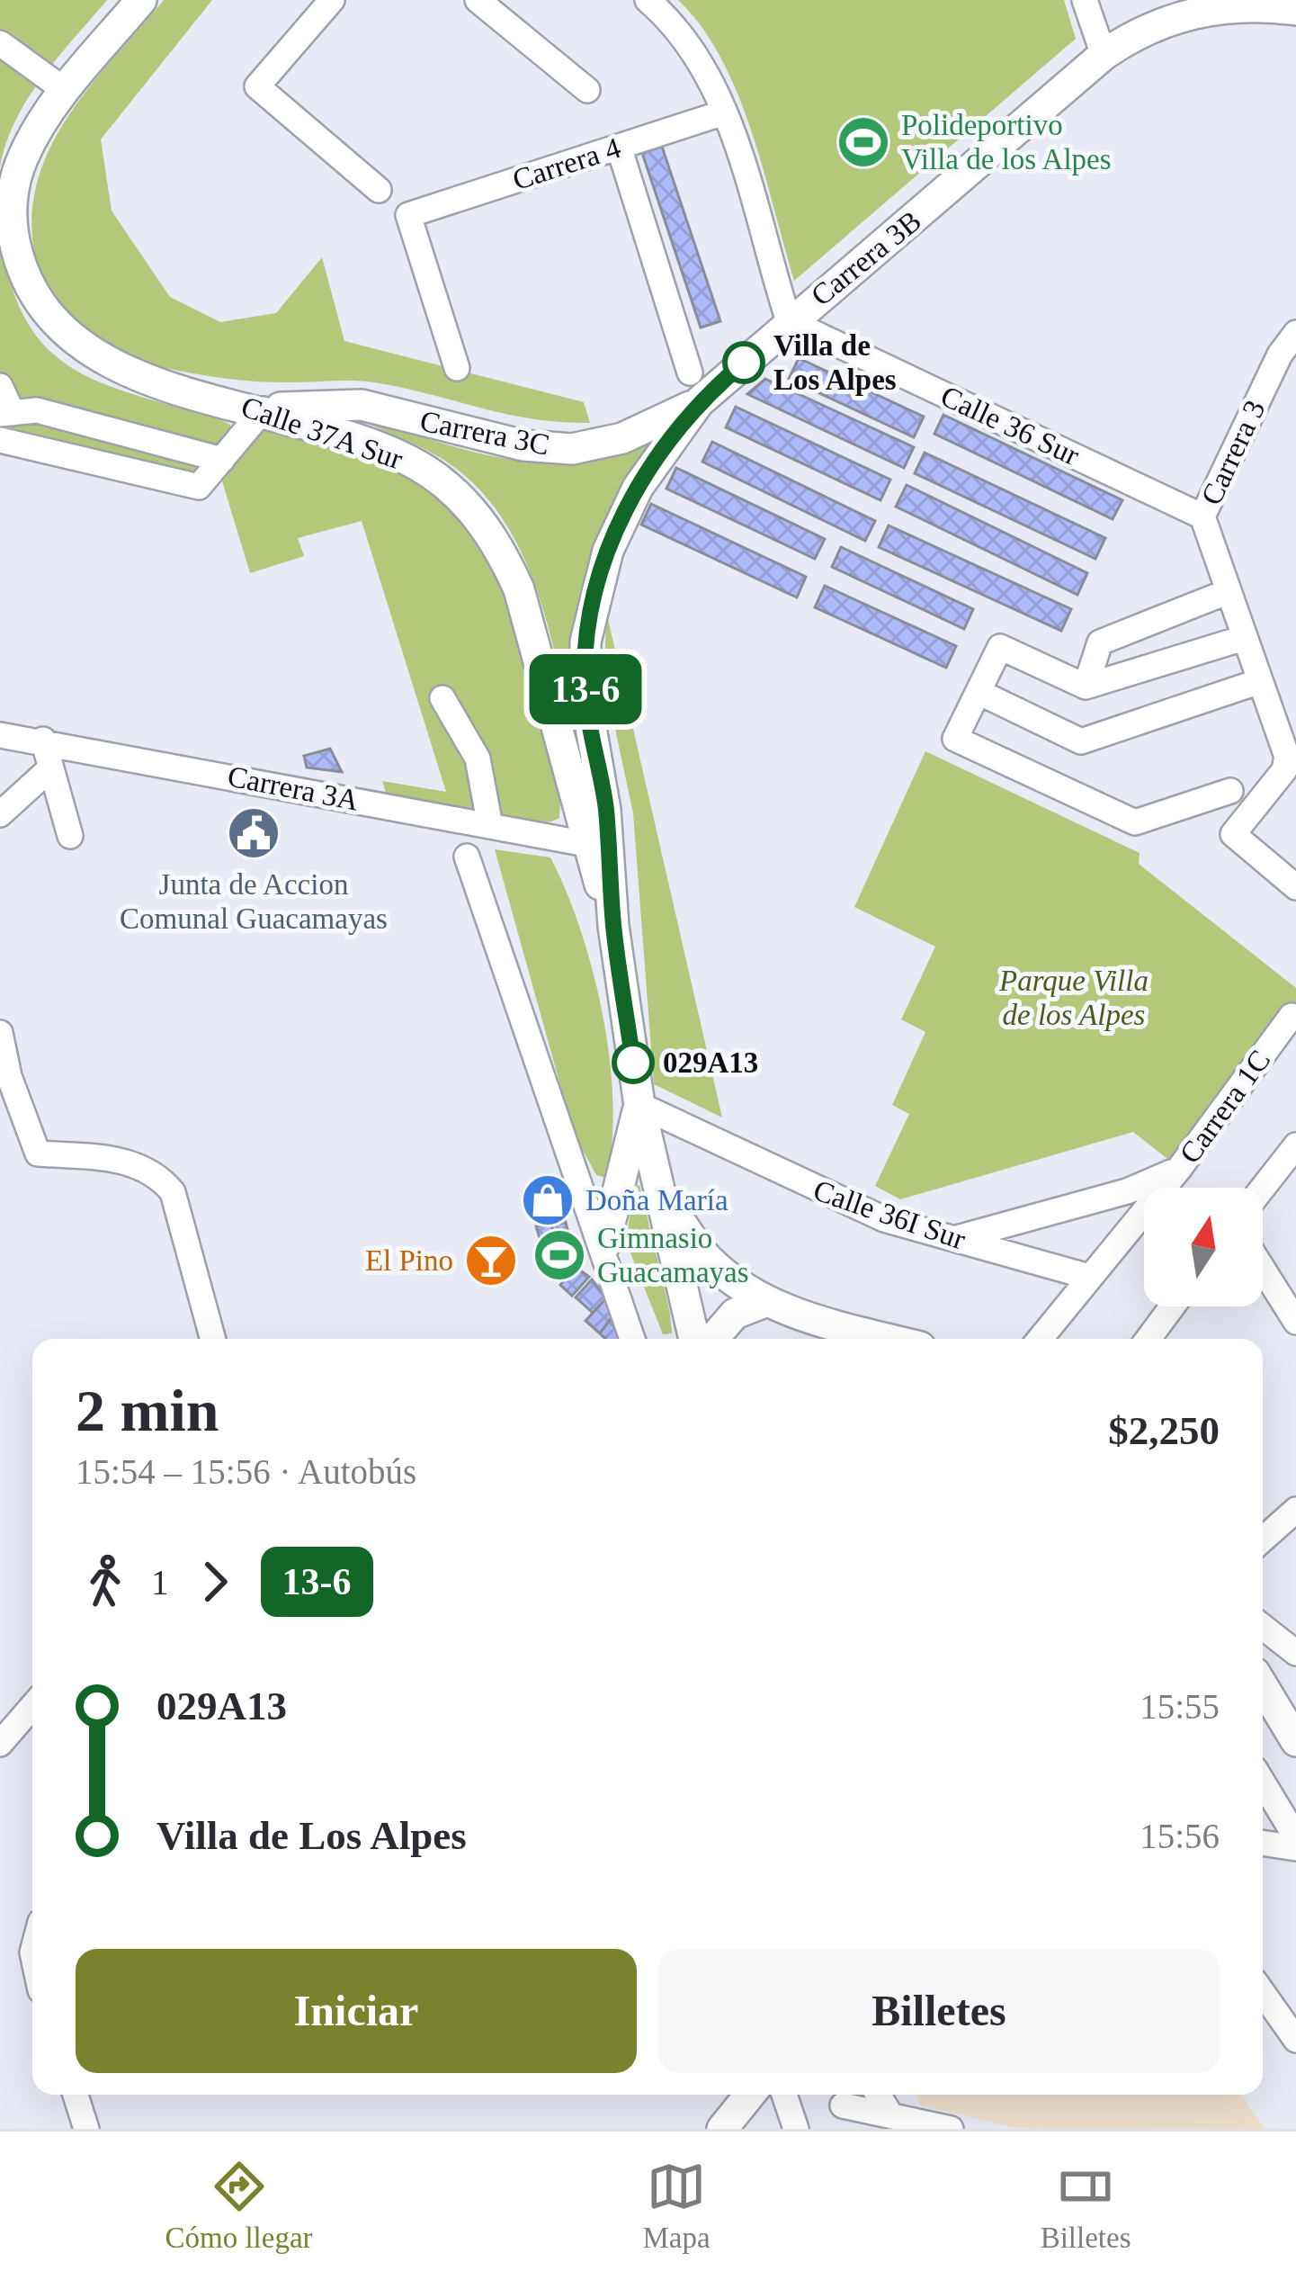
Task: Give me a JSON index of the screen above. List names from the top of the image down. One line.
{"streets":{"main road":["Carrera 3B","Calle 37A Sur","Carrera 3C"],"street":["Carrera 4","Calle 36 Sur","Carrera 3","Carrera 3A","Carrera 1C","Calle 36I Sur"]},"crossings":[["Carrera 3B","Calle 36 Sur"],["Carrera 3B","Calle 37A Sur"],["Carrera 3B","Carrera 3C"],["Calle 36 Sur","Carrera 3"],["Calle 37A Sur","Carrera 3C"],["Calle 37A Sur","Carrera 3A"],["Carrera 1C","Calle 36I Sur"]],"parks":["Parque Villa de los Alpes"],"places":{"sports":["Polideportivo Villa de los Alpes","Gimnasio Guacamayas"],"other":["Villa de Los Alpes","029A13"],"public building":["Junta de Accion Comunal Guacamayas"],"shop":["Doña María"],"bar":["El Pino"]},"lines":["bus line 13-6"],"north":"top","page":{"on_map":"13-6","heading":["2 min","15:54 – 15:56 · Autobús","$2,250"],"legs":["1","13-6"],"list":[{"name":"029A13","value":"15:55"},{"name":"Villa de Los Alpes","value":"15:56"}],"buttons":["Iniciar","Billetes"],"tabs":["Cómo llegar","Mapa","Billetes"]}}
